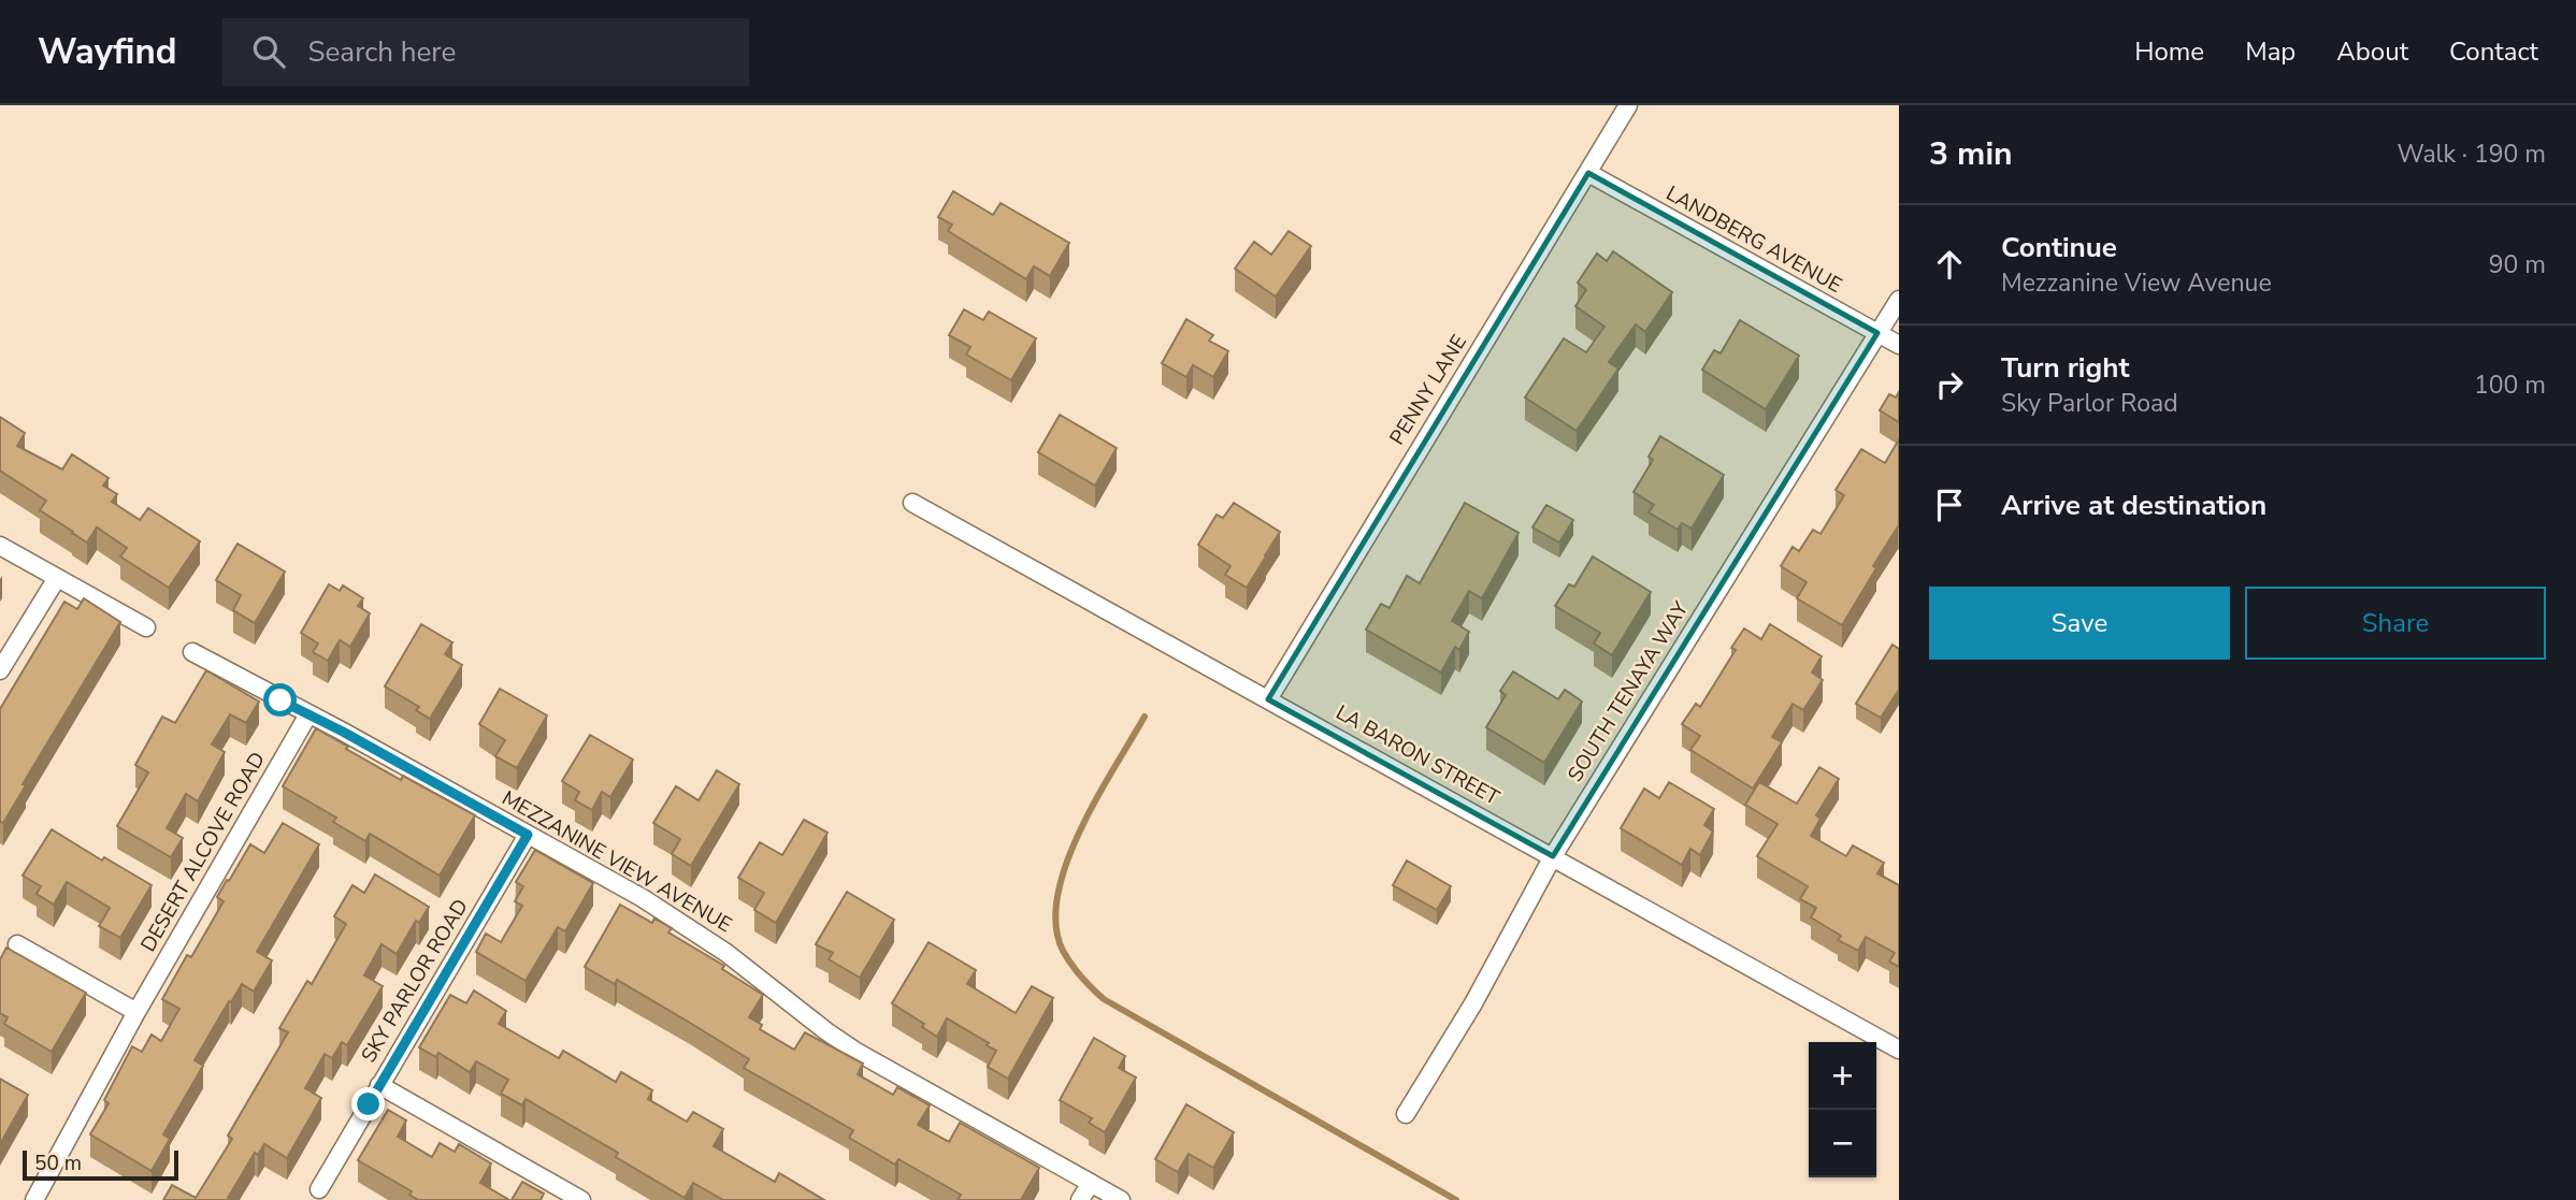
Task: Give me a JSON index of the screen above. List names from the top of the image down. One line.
{"streets":{"street":["LANDBERG AVENUE","PENNY LANE","SOUTH TENAYA WAY","LA BARON STREET","DESERT ALCOVE ROAD","MEZZANINE VIEW AVENUE","SKY PARLOR ROAD"]},"crossings":[["LANDBERG AVENUE","PENNY LANE"],["LANDBERG AVENUE","SOUTH TENAYA WAY"],["PENNY LANE","LA BARON STREET"],["SOUTH TENAYA WAY","LA BARON STREET"],["DESERT ALCOVE ROAD","MEZZANINE VIEW AVENUE"],["MEZZANINE VIEW AVENUE","SKY PARLOR ROAD"]],"scale_bar":"50 m","page":{"header":"Wayfind","search":"Search here","nav":["Home","Map","About","Contact"],"heading":["3 min","Walk · 190 m"],"list":[["Continue","Mezzanine View Avenue","90 m"],["Turn right","Sky Parlor Road","100 m"],"Arrive at destination"],"buttons":["Save","Share"],"map_buttons":["+","−"],"scale":"50 m"}}
